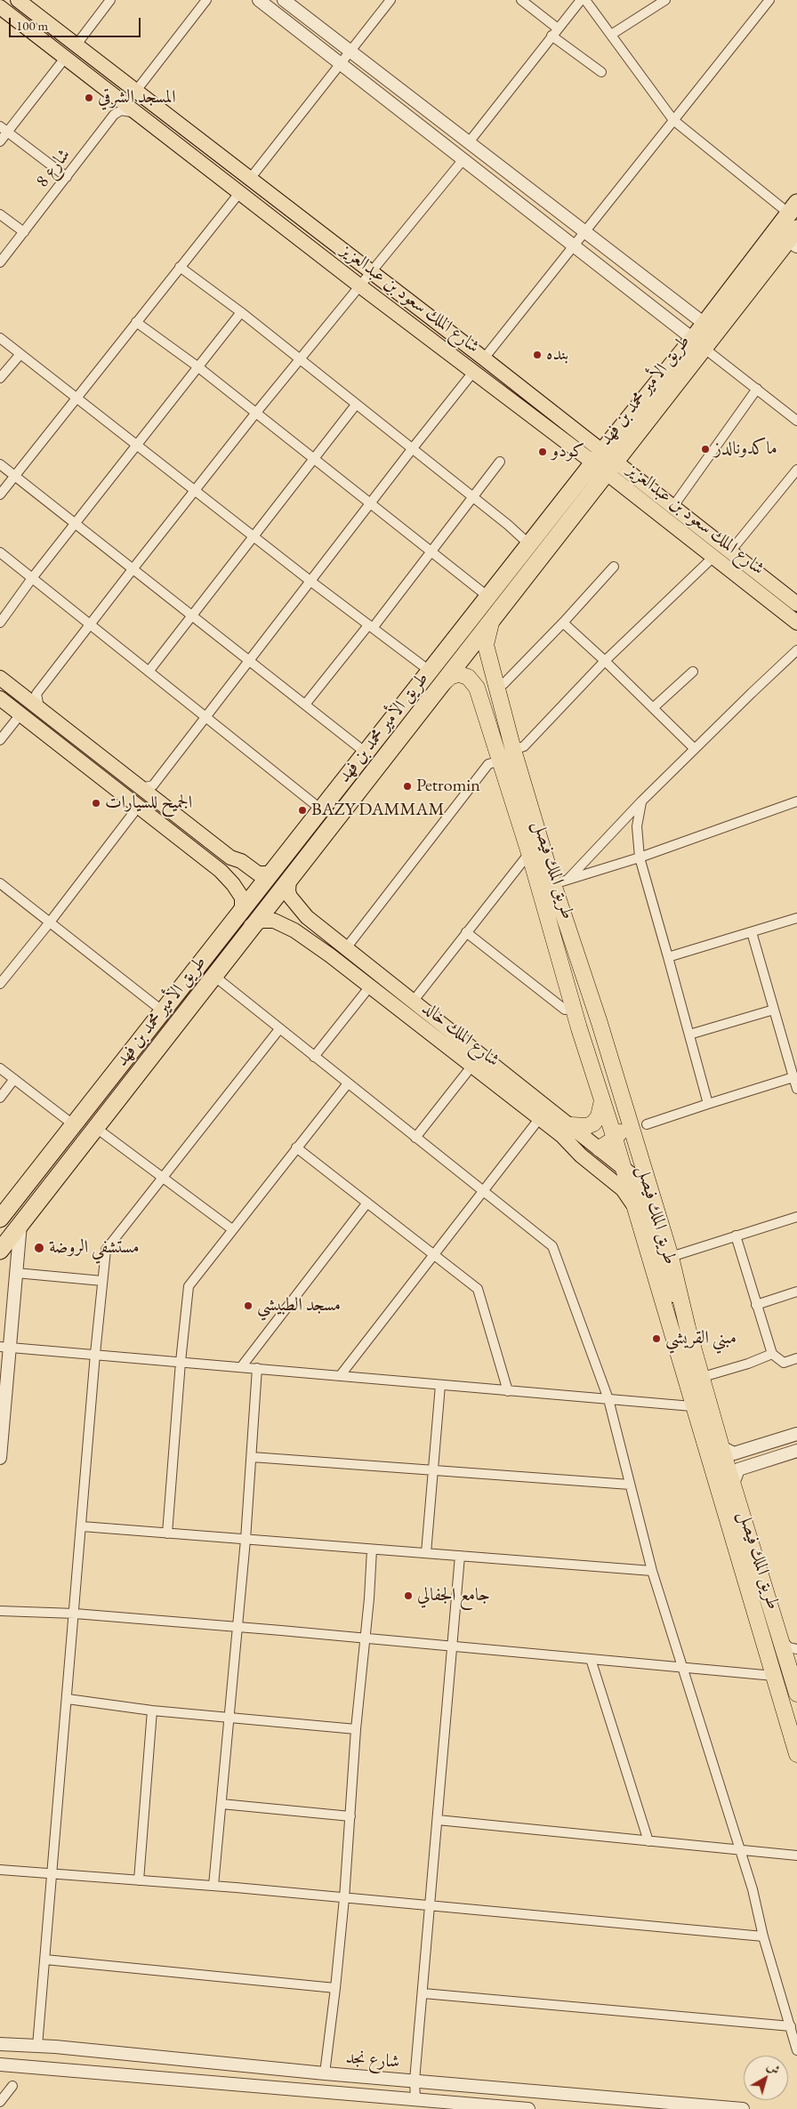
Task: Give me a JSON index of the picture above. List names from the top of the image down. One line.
{"streets":{"highway":["طريق الأمير محمد بن فهد","طريق الملك فيصل"],"main road":["شارع الملك سعود بن عبدالعزيز","شارع الملك خالد"],"street":["شارع 8","شارع نجد"]},"crossings":[["شارع 8","شارع الملك سعود بن عبدالعزيز"],["شارع الملك سعود بن عبدالعزيز","طريق الأمير محمد بن فهد"],["طريق الأمير محمد بن فهد","طريق الملك فيصل"],["طريق الأمير محمد بن فهد","شارع الملك خالد"],["طريق الملك فيصل","شارع الملك خالد"]],"places":["المسجد الشرقي","بنده","ماكدونالدز","كودو","Petromin","الجميح للسيارات","BAZY DAMMAM","مستشفي الروضة","مسجد الطبيشي","مبني القريشي","جامع الجفالي"],"scale_bar":"100 m","north":"top right"}
